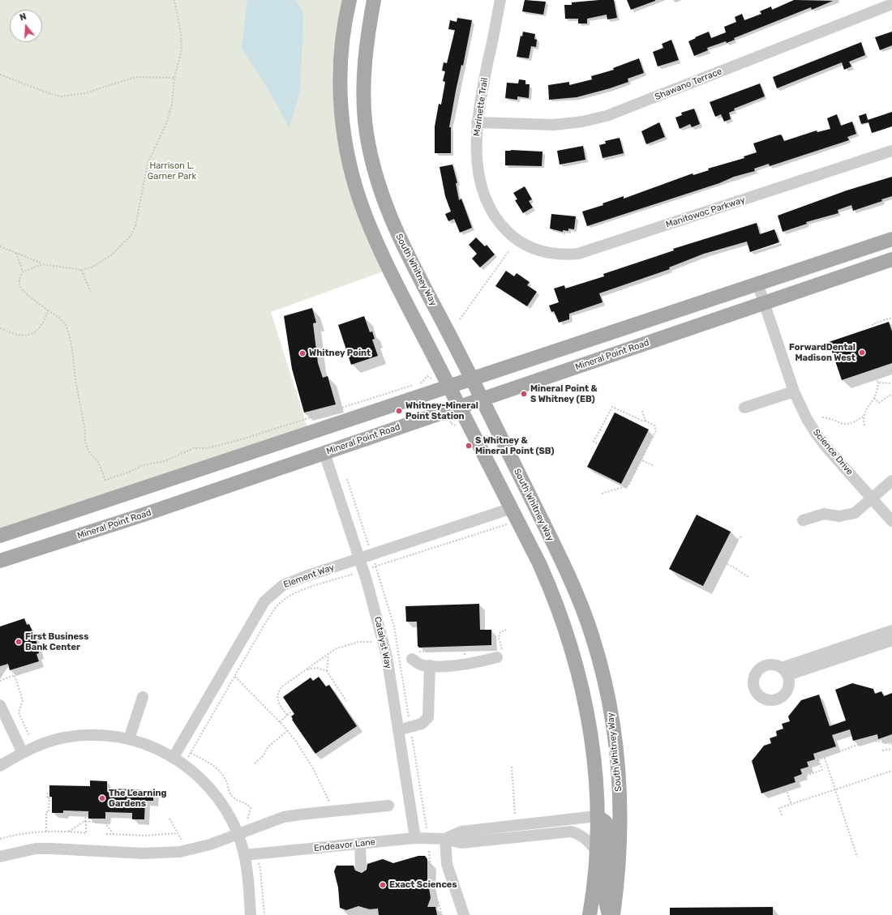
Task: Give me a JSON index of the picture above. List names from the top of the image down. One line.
{"streets":{"main road":["South Whitney Way","Mineral Point Road"],"street":["Shawano Terrace","Marinette Trail","Manitowoc Parkway","Science Drive","Element Way","Catalyst Way","Endeavor Lane"]},"crossings":[["Shawano Terrace","Marinette Trail"],["Marinette Trail","Manitowoc Parkway"],["South Whitney Way","Mineral Point Road"],["Mineral Point Road","Science Drive"],["Mineral Point Road","Catalyst Way"],["Element Way","Catalyst Way"],["Catalyst Way","Endeavor Lane"]],"parks":["Harrison L. Garner Park"],"places":["ForwardDental Madison West","Whitney Point","Mineral Point & S Whitney (EB)","Whitney-Mineral Point Station","S Whitney & Mineral Point (SB)","First Business Bank Center","The Learning Gardens","Exact Sciences"],"north":"top"}
